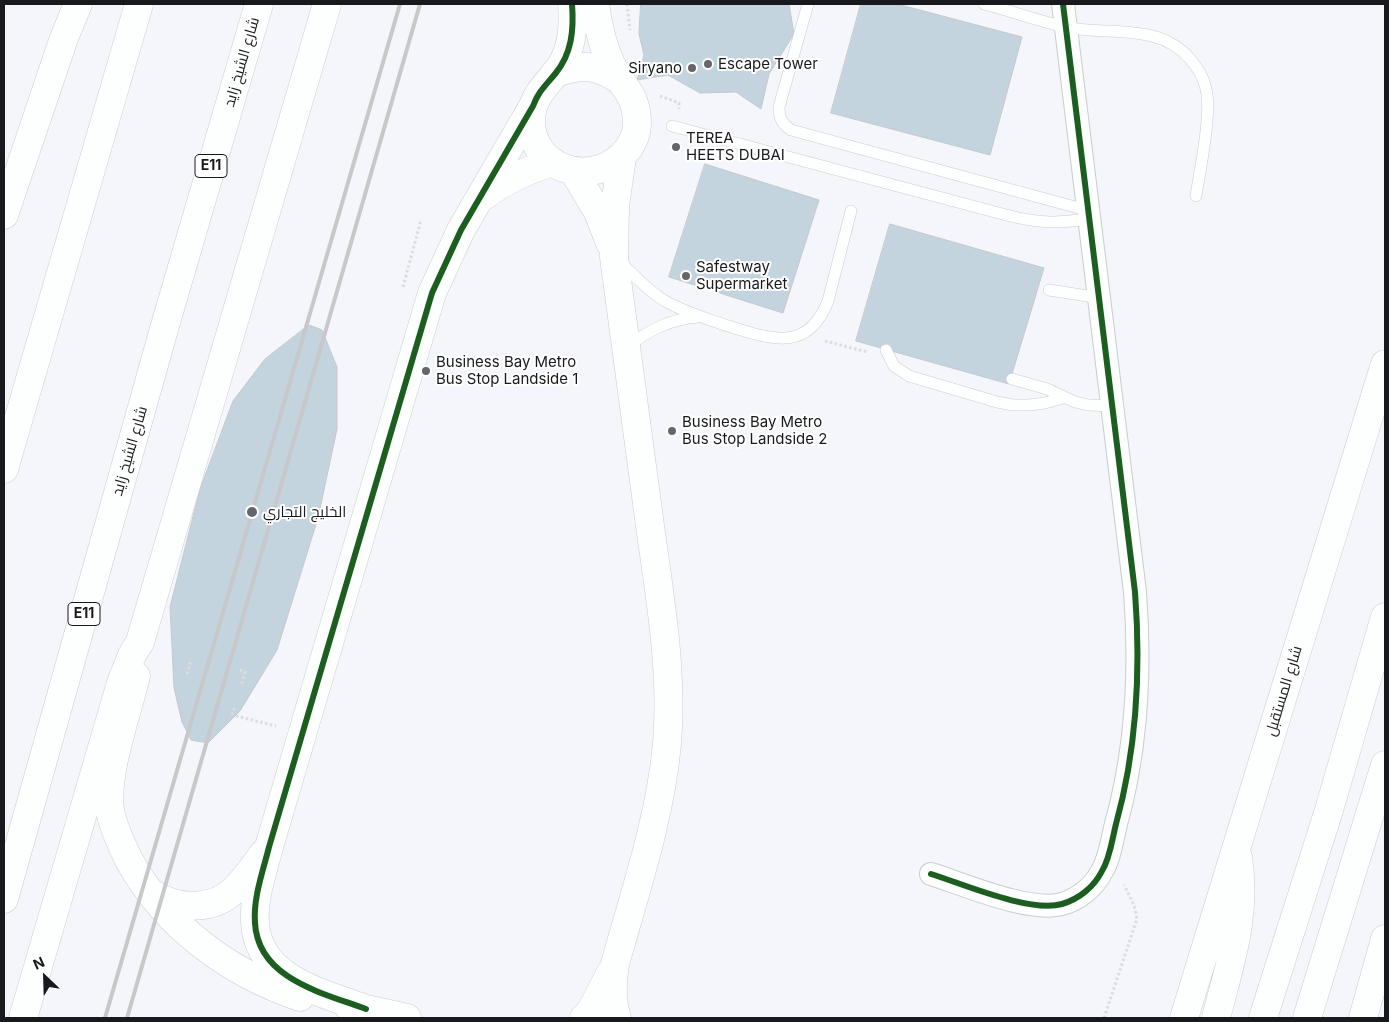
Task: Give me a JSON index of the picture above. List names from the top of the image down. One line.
{"streets":{"main road":["شارع الشيخ زايد","E11","شارع المستقبل"]},"places":["Escape Tower","Siryano","TEREA HEETS DUBAI","Safestway Supermarket","Business Bay Metro Bus Stop Landside 1","Business Bay Metro Bus Stop Landside 2","الخليج التجاري"],"north":"top left"}
